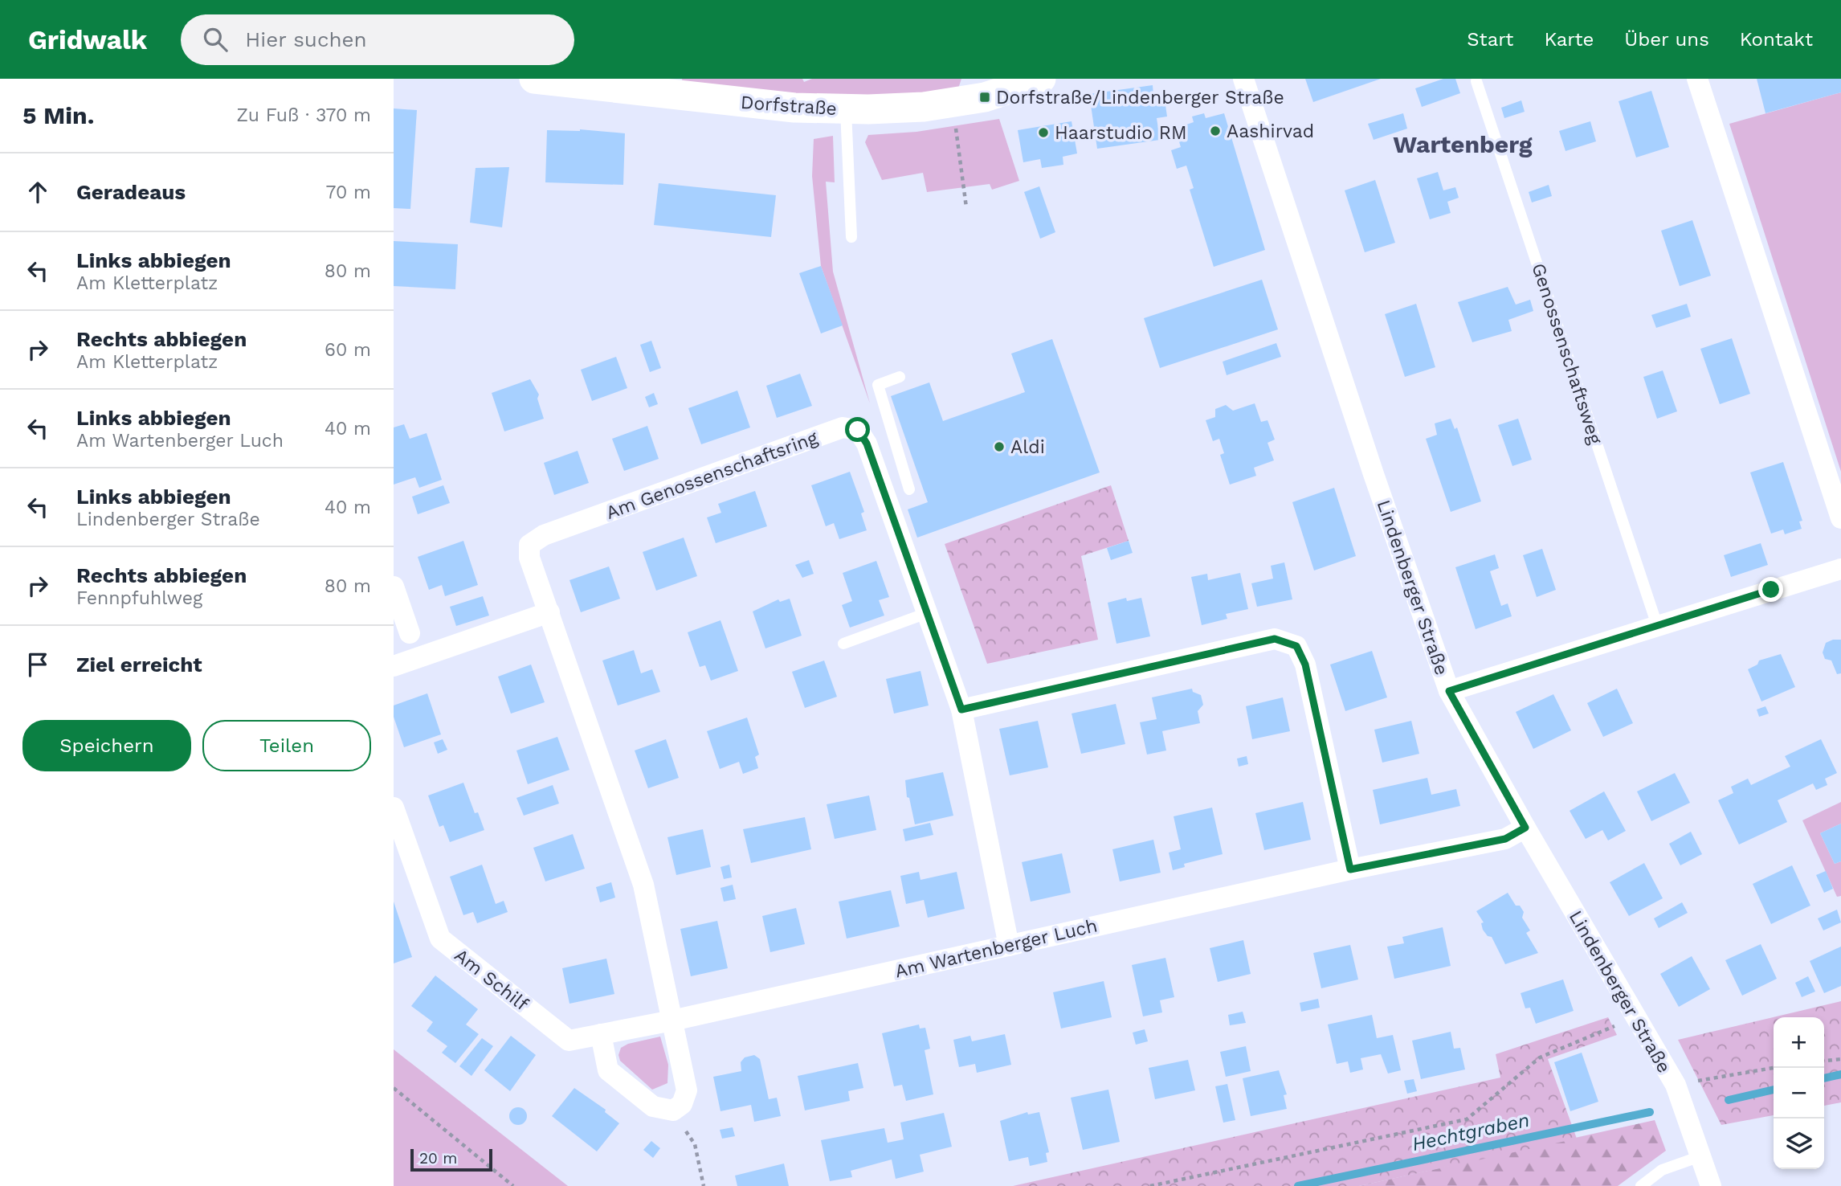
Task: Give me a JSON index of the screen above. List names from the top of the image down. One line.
{"streets":{"main road":["Dorfstraße"],"street":["Am Genossenschaftsring","Lindenberger Straße","Am Wartenberger Luch","Am Schilf"],"lane":["Genossenschaftsweg"]},"crossings":[["Am Genossenschaftsring","Am Wartenberger Luch"],["Am Genossenschaftsring","Am Schilf"],["Lindenberger Straße","Am Wartenberger Luch"],["Am Wartenberger Luch","Am Schilf"]],"districts":["Wartenberg"],"water":["Hechtgraben"],"places":{"transit":["Dorfstraße/Lindenberger Straße"],"other":["Aashirvad","Haarstudio RM","Aldi"]},"scale_bar":"20 m","page":{"header":"Gridwalk","search":"Hier suchen","nav":["Start","Karte","Über uns","Kontakt"],"heading":["5 Min.","Zu Fuß · 370 m"],"list":[["Geradeaus","70 m"],["Links abbiegen","Am Kletterplatz","80 m"],["Rechts abbiegen","Am Kletterplatz","60 m"],["Links abbiegen","Am Wartenberger Luch","40 m"],["Links abbiegen","Lindenberger Straße","40 m"],["Rechts abbiegen","Fennpfuhlweg","80 m"],"Ziel erreicht"],"buttons":["Speichern","Teilen"],"map_buttons":["+","−"],"scale":"20 m"}}
